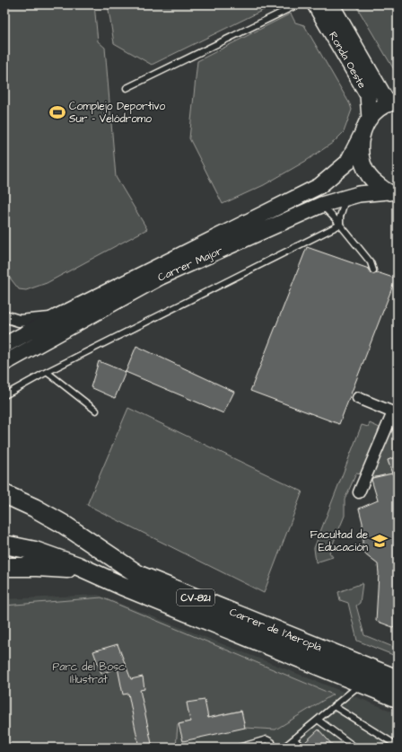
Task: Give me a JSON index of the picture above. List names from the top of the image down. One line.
{"streets":{"main road":["Ronda Oeste","Carrer Major","CV-821","Carrer de l'Aeroplà"]},"crossings":[["Ronda Oeste","Carrer Major"]],"parks":["Parc del Bosc Il·lustrat"],"places":{"sports":["Complejo Deportivo Sur - Velódromo"],"school or university":["Facultad de Educación"]}}
